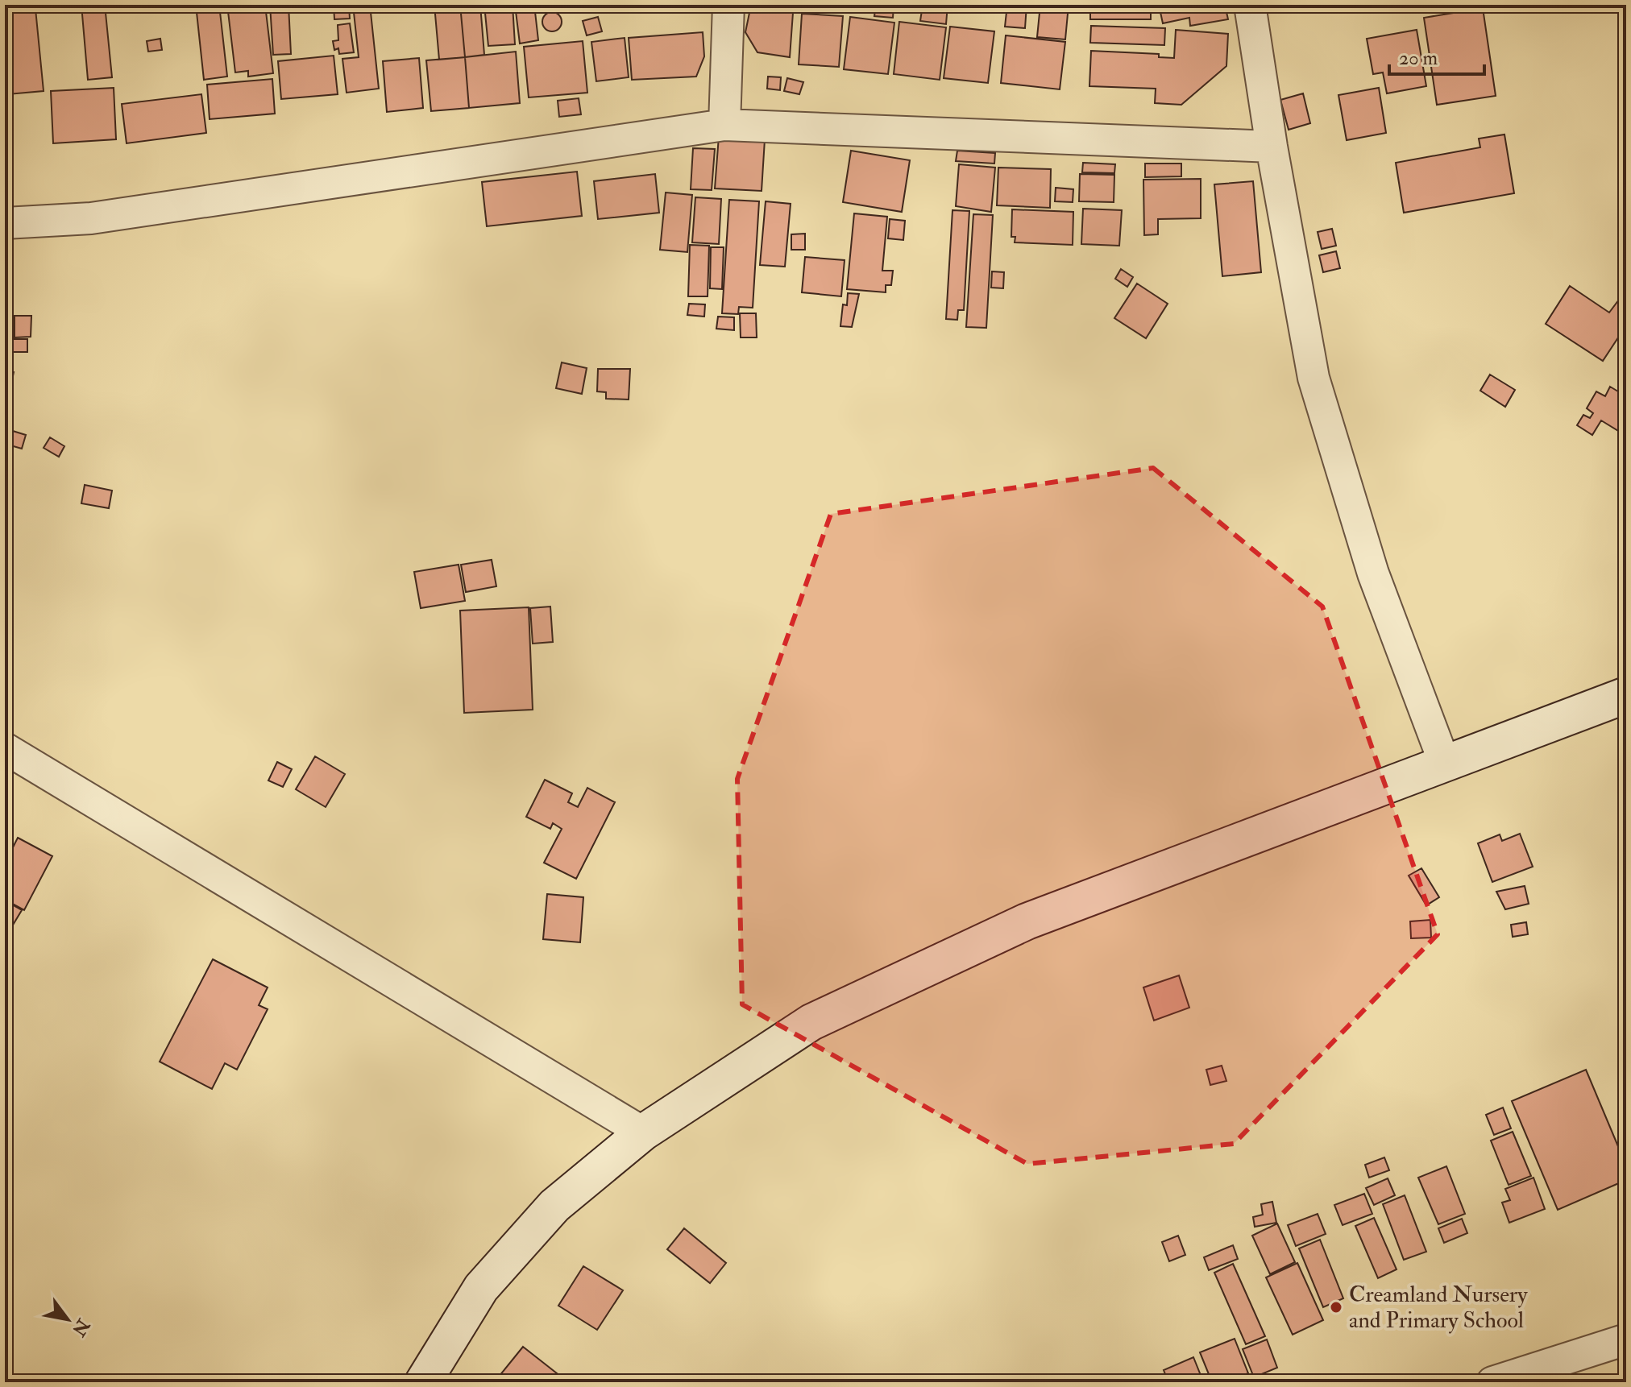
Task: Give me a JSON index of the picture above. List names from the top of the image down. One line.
{"places":["Creamland Nursery and Primary School"],"scale_bar":"20 m","north":"bottom right"}
